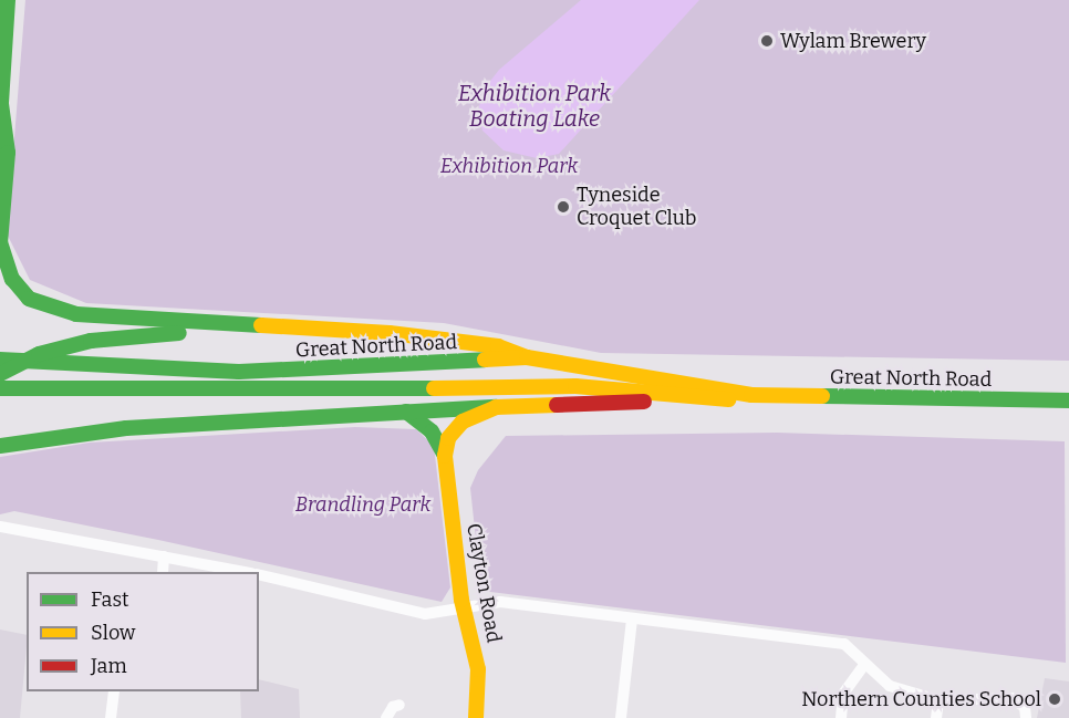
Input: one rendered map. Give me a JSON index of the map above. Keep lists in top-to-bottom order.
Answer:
{
  "streets": {
    "main road": ["Great North Road", "Clayton Road"]
  },
  "water": ["Exhibition Park Boating Lake"],
  "parks": ["Exhibition Park", "Brandling Park"],
  "places": ["Wylam Brewery", "Tyneside Croquet Club", "Northern Counties School"],
  "legend": ["Fast", "Slow", "Jam"]
}
